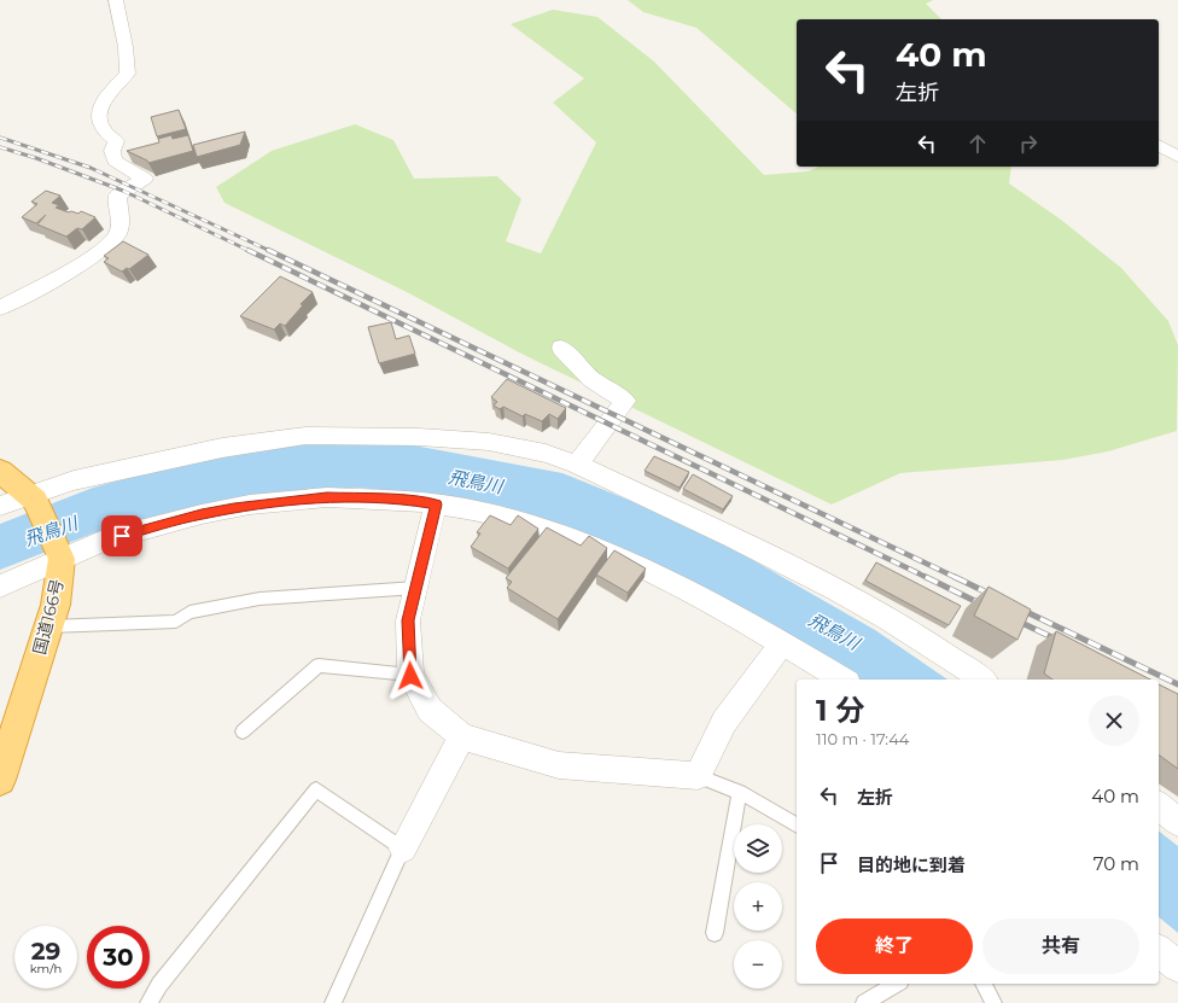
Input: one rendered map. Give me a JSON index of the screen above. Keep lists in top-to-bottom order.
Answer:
{
  "streets": {
    "highway": ["国道166号"]
  },
  "water": ["飛鳥川"],
  "page": {
    "turn": ["40 m", "左折"],
    "heading": ["1 分", "110 m · 17:44"],
    "list": [
      {
        "name": "左折",
        "value": "40 m"
      },
      {
        "name": "目的地に到着",
        "value": "70 m"
      }
    ],
    "map_buttons": ["+", "−"],
    "buttons": ["終了", "共有"],
    "speed": "29 km/h",
    "limit": "30"
  }
}
